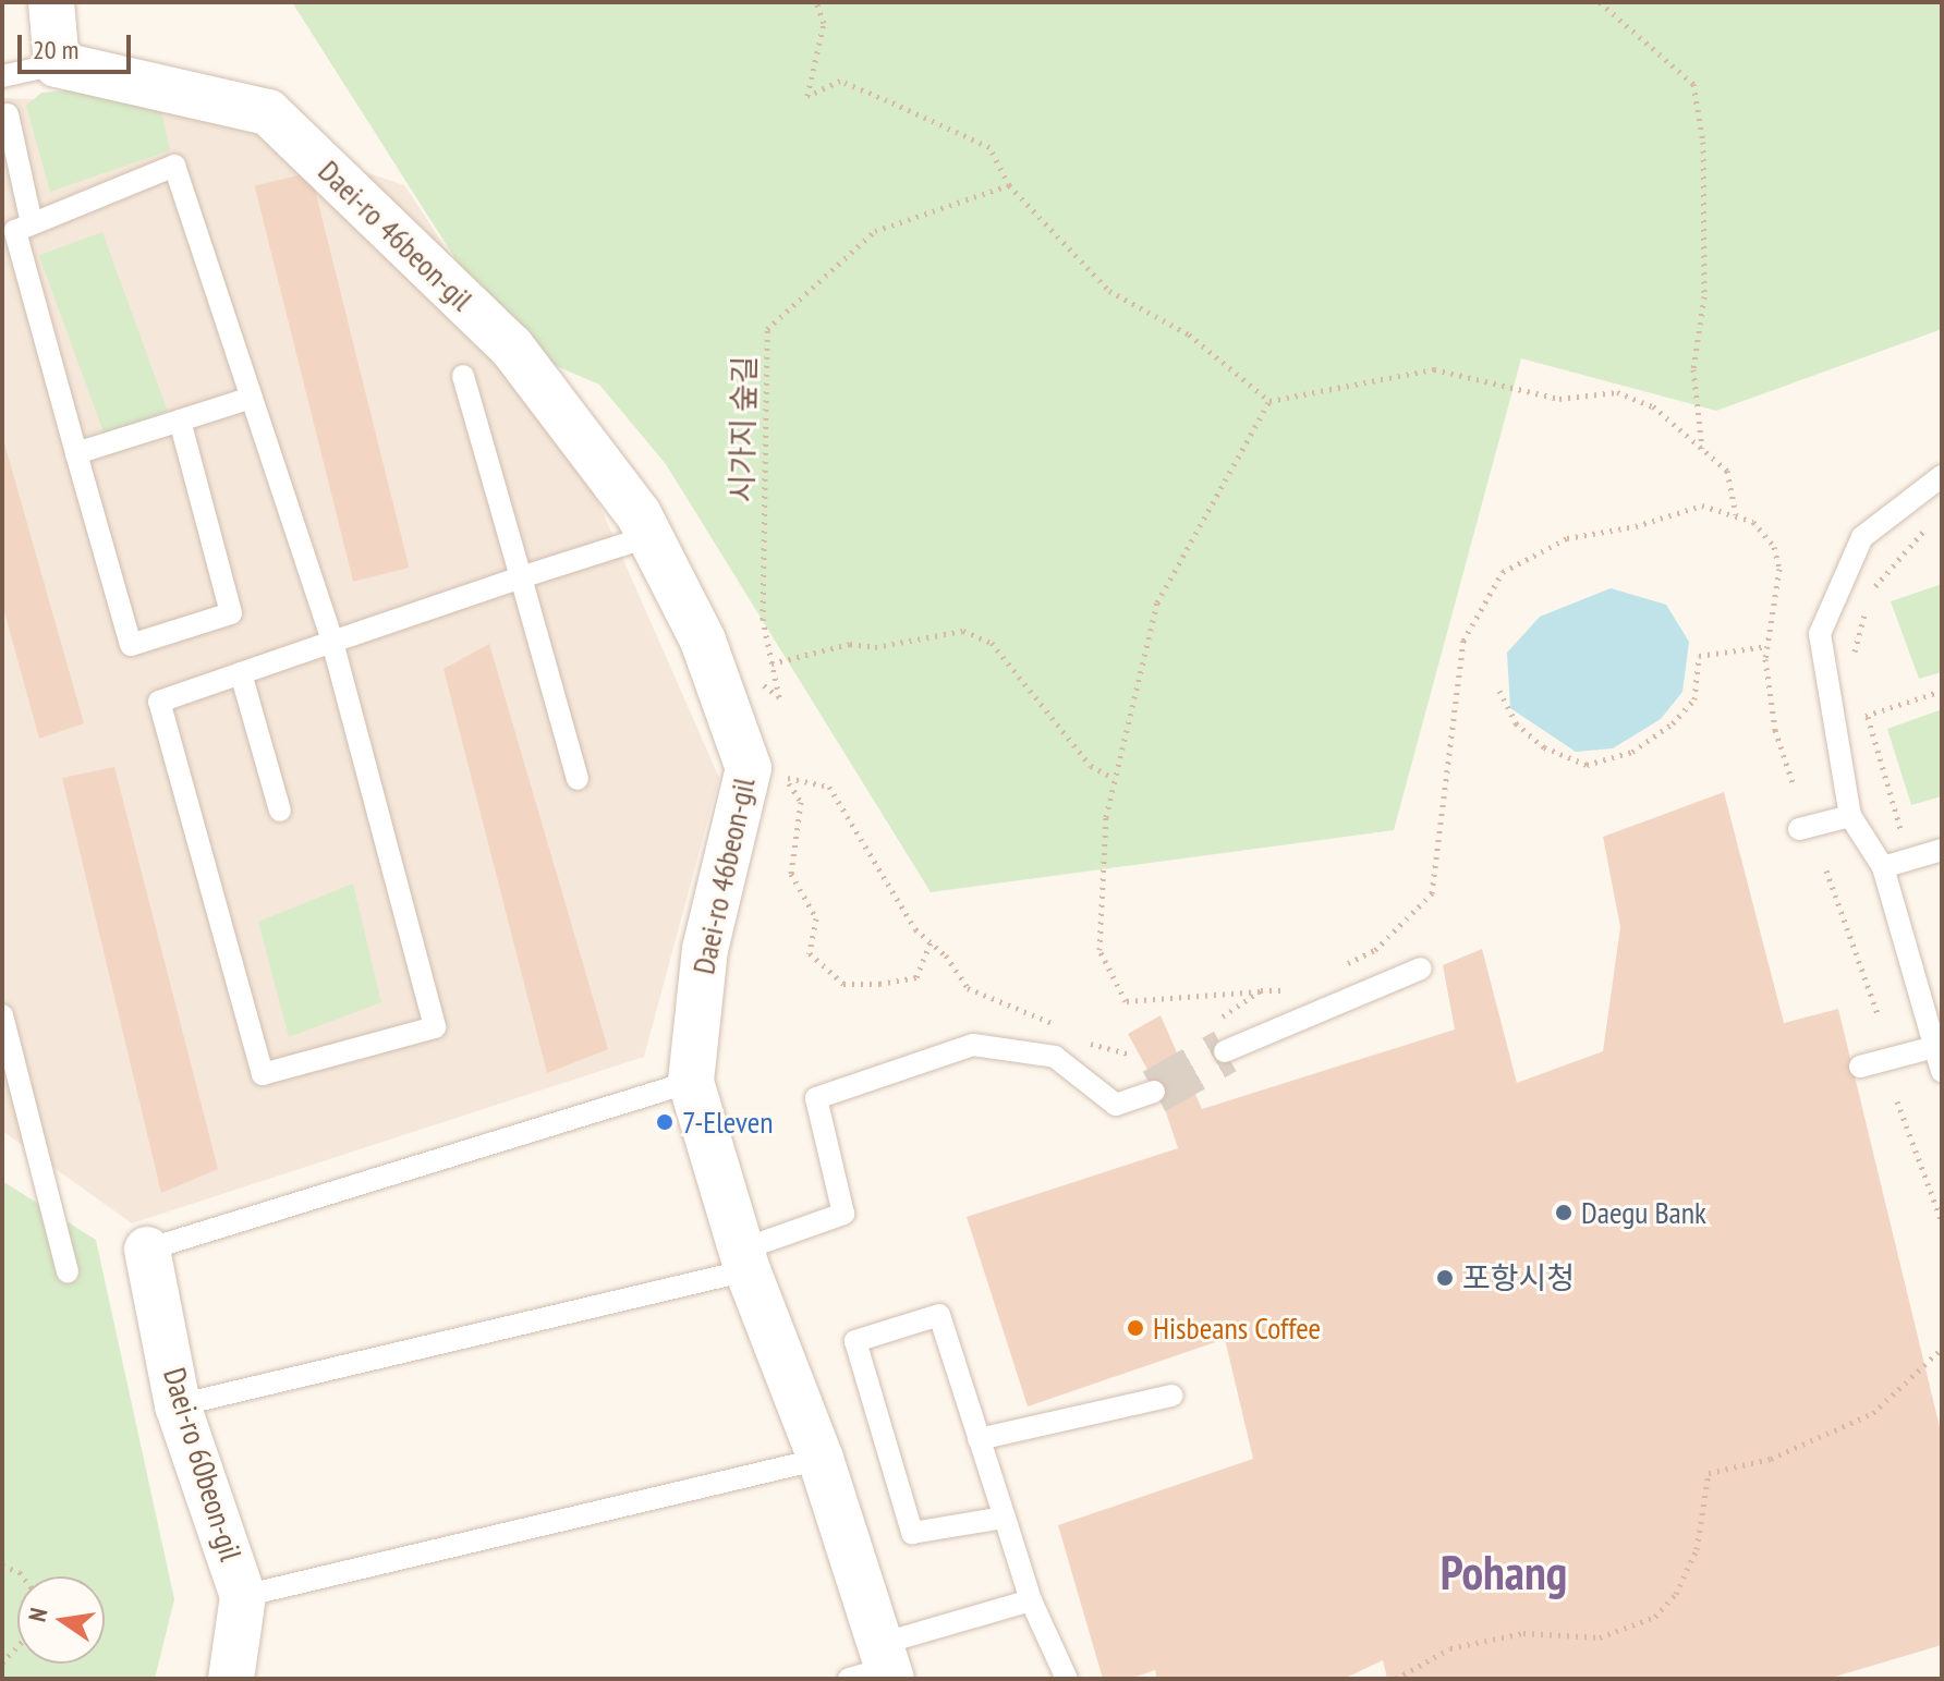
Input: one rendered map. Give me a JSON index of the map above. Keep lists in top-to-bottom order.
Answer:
{
  "streets": {
    "street": ["Daei-ro 46beon-gil", "Daei-ro 60beon-gil"],
    "path": ["시가지 숲길"]
  },
  "districts": ["Pohang"],
  "places": [
    "7-Eleven",
    "Daegu Bank",
    "포항시청",
    "Hisbeans Coffee"
  ],
  "scale_bar": "20 m",
  "north": "left"
}
